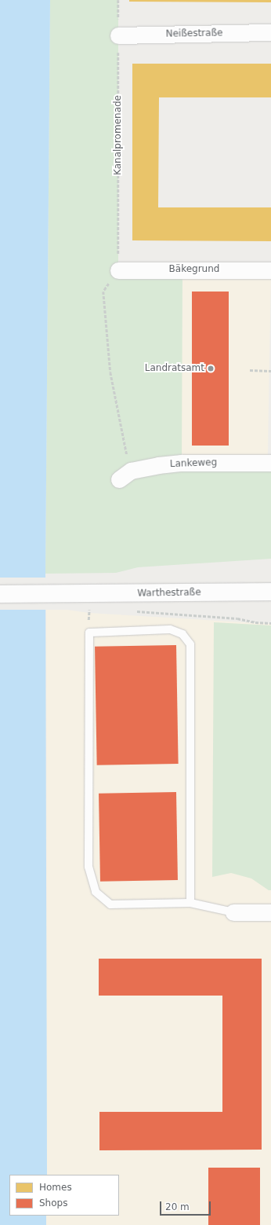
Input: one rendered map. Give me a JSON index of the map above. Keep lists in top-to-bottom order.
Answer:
{
  "streets": {
    "street": [
      "Neißestraße",
      "Bäkegrund",
      "Lankeweg",
      "Warthestraße"
    ],
    "path": ["Kanalpromenade"]
  },
  "crossings": [
    ["Neißestraße", "Kanalpromenade"],
    ["Kanalpromenade", "Bäkegrund"]
  ],
  "places": ["Landratsamt"],
  "legend": ["Homes", "Shops"],
  "scale_bar": "20 m"
}
